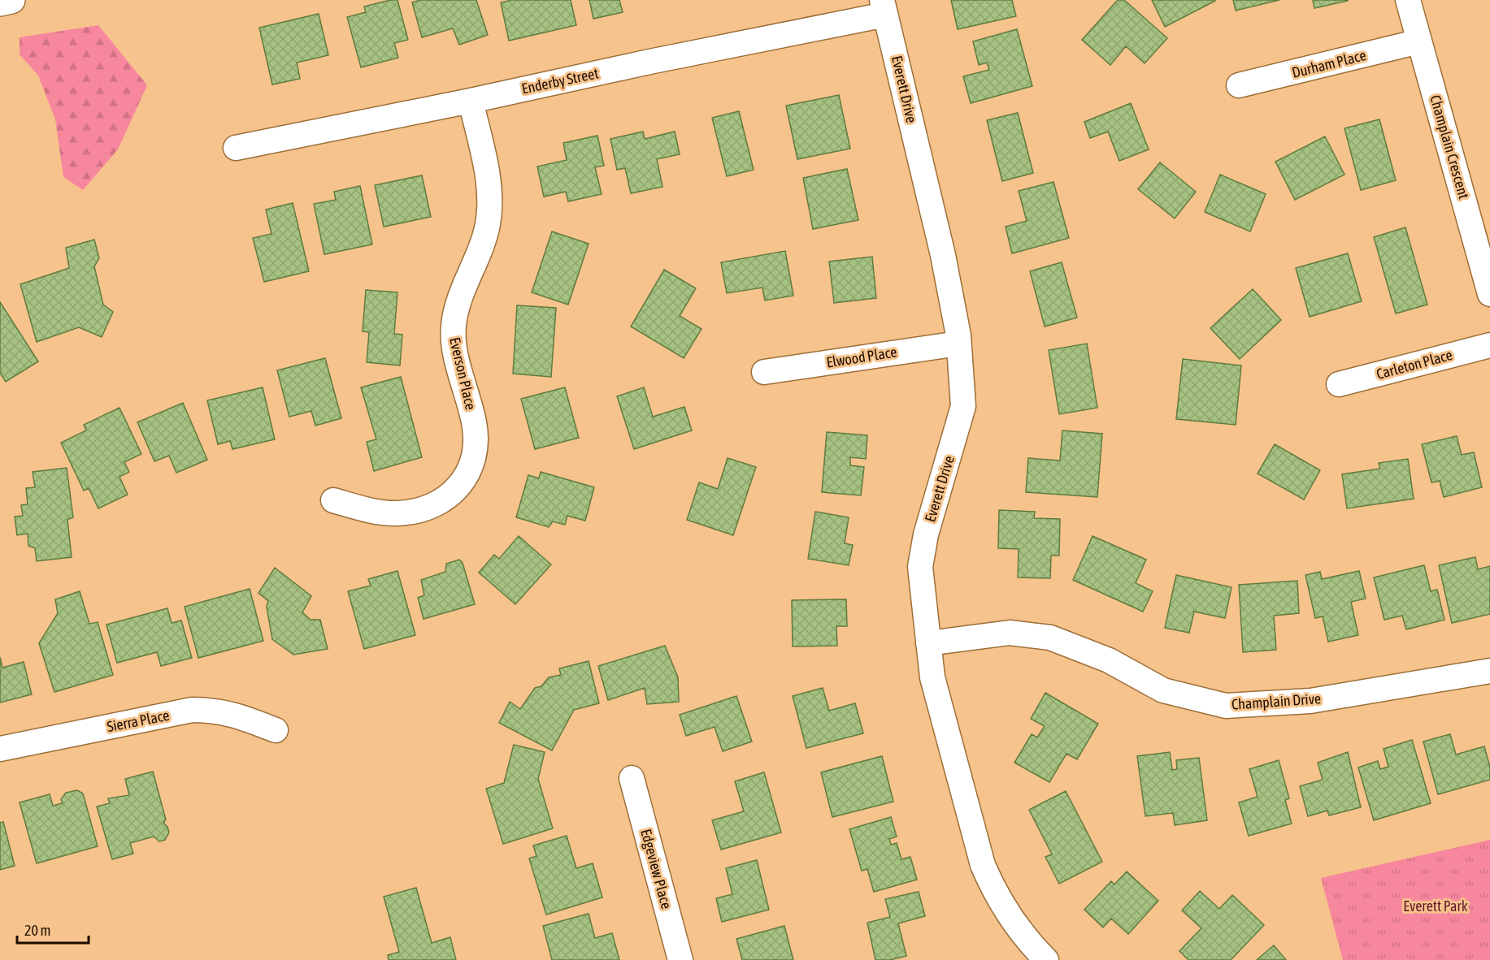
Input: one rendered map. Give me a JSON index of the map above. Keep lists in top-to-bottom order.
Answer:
{
  "streets": {
    "street": [
      "Durham Place",
      "Enderby Street",
      "Everett Drive",
      "Champlain Crescent",
      "Elwood Place",
      "Carleton Place",
      "Everson Place",
      "Champlain Drive",
      "Sierra Place",
      "Edgeview Place"
    ]
  },
  "crossings": [
    ["Durham Place", "Champlain Crescent"],
    ["Enderby Street", "Everett Drive"],
    ["Enderby Street", "Everson Place"],
    ["Everett Drive", "Elwood Place"],
    ["Everett Drive", "Champlain Drive"]
  ],
  "parks": ["Everett Park"],
  "scale_bar": "20 m"
}
